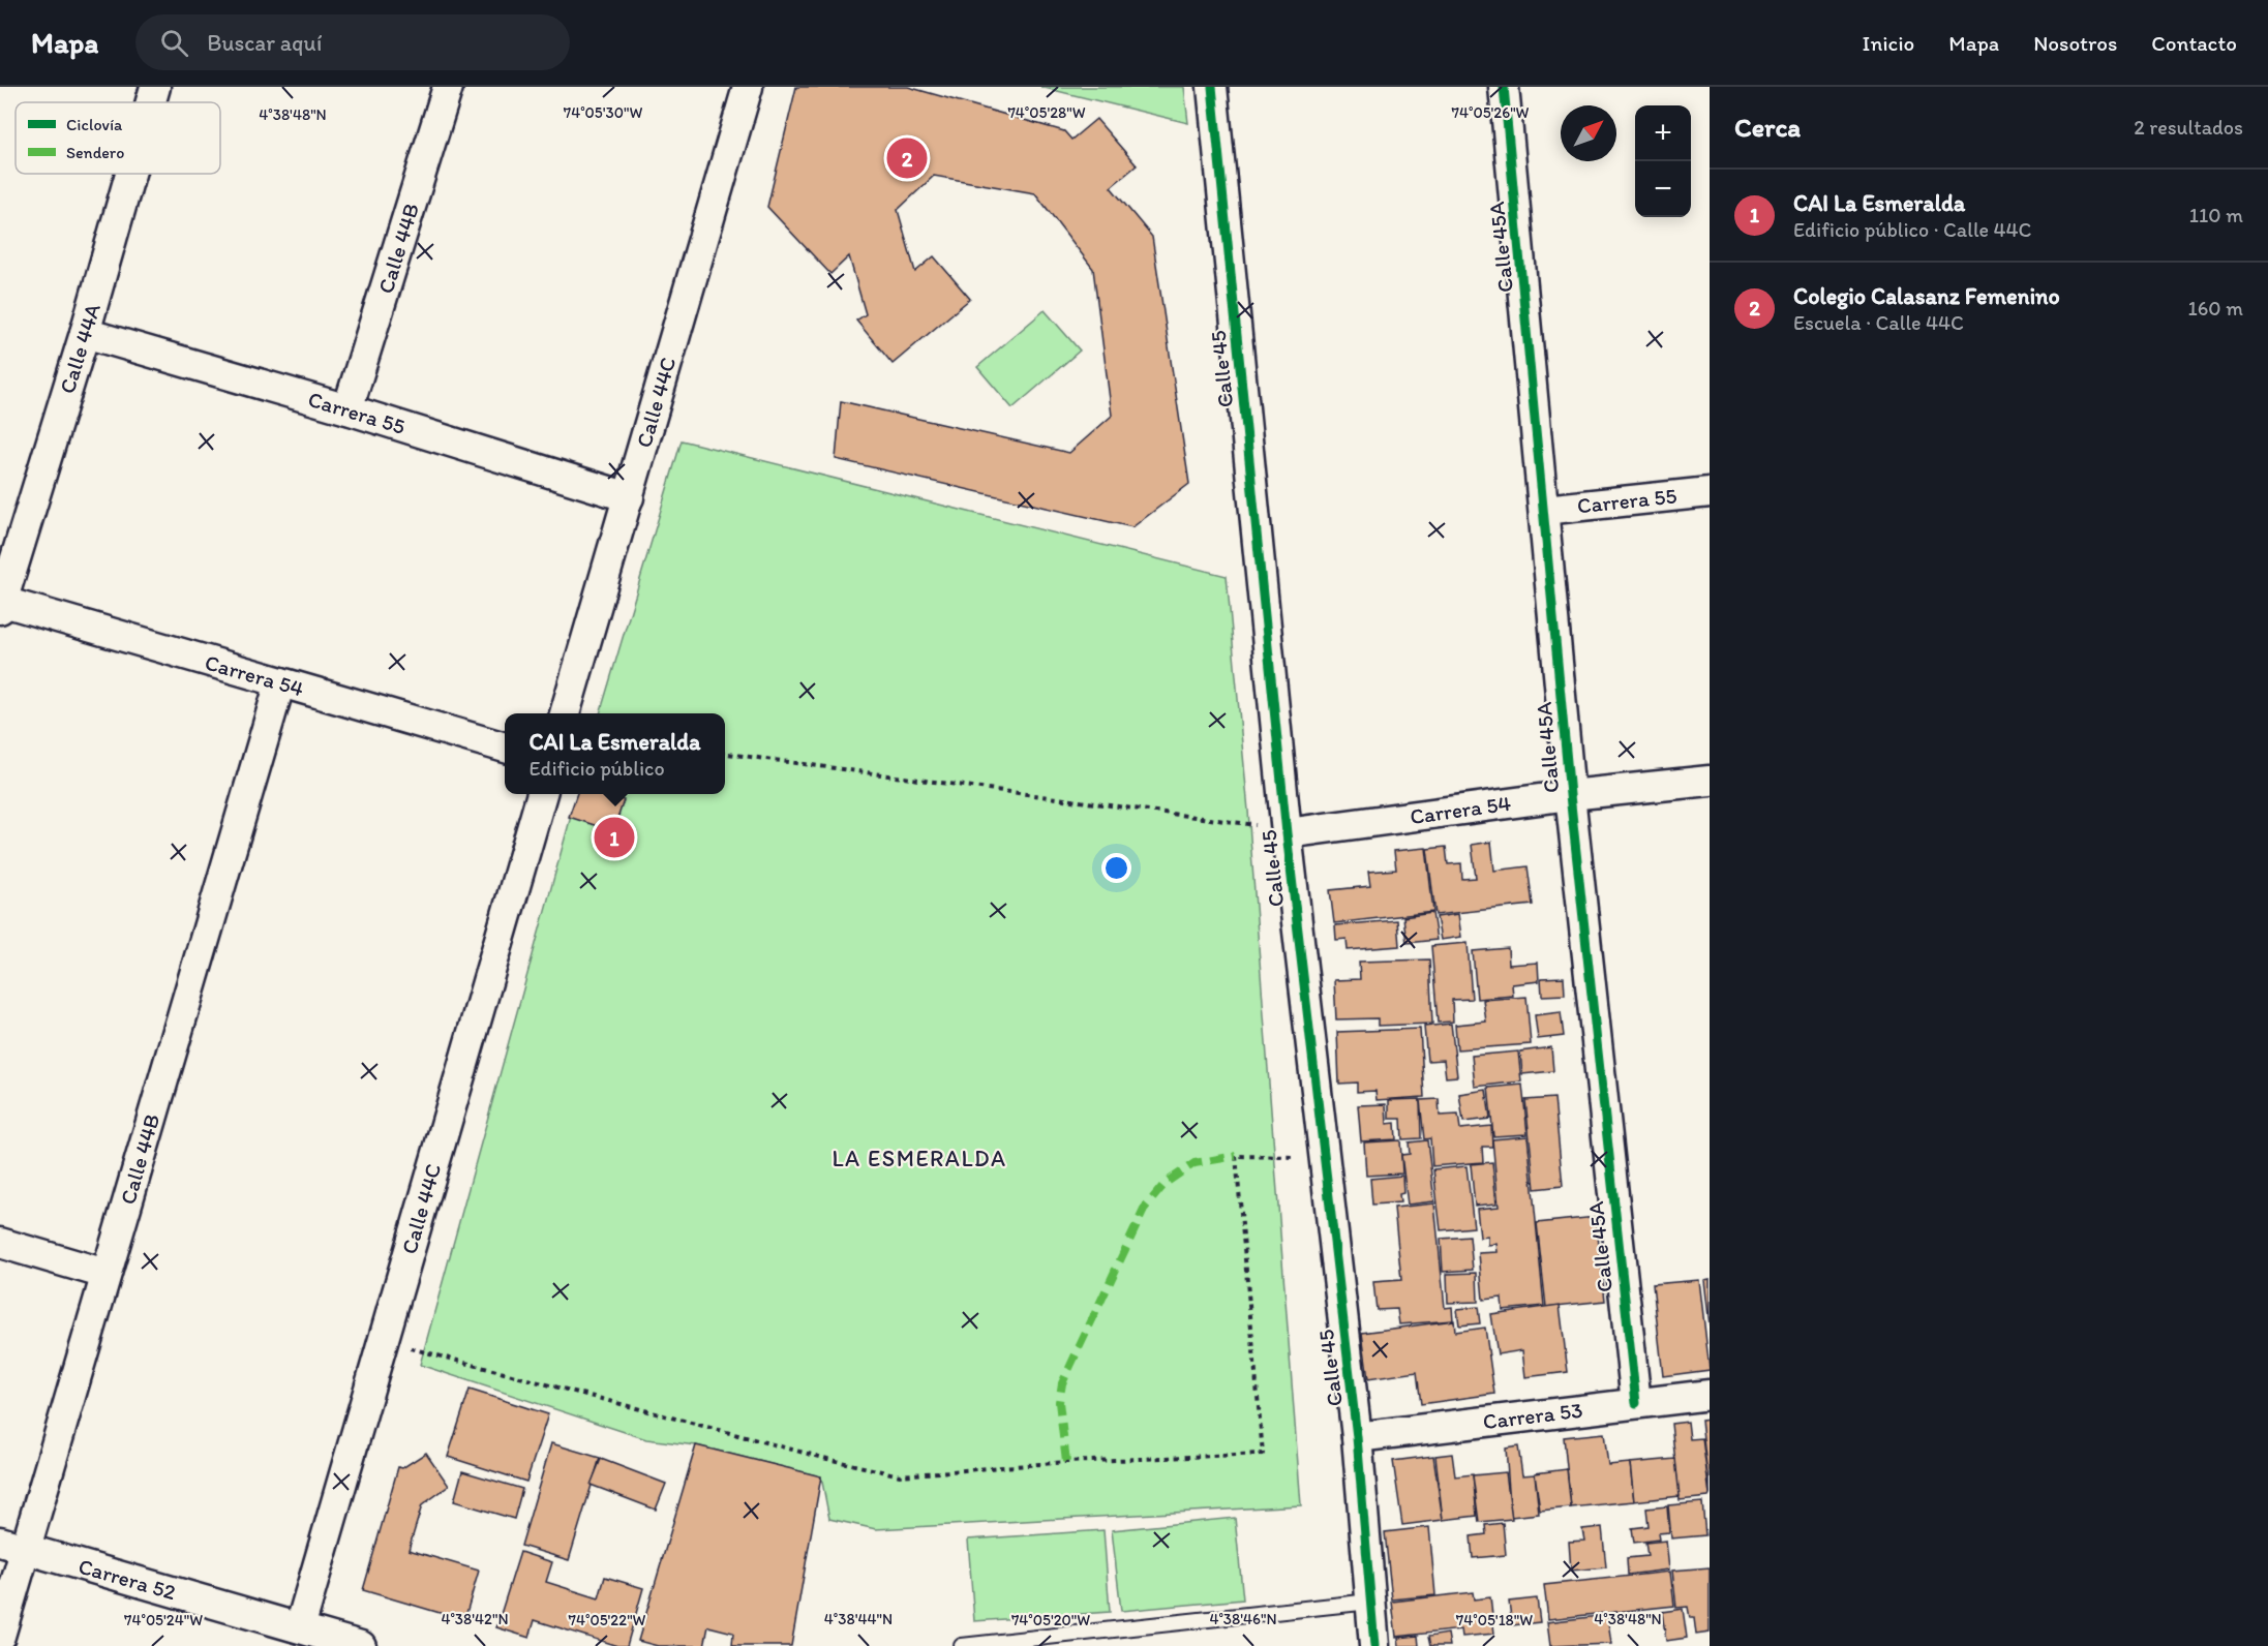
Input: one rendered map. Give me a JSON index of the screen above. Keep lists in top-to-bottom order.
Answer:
{
  "streets": {
    "street": [
      "Calle 45A",
      "Calle 44B",
      "Calle 44A",
      "Calle 45",
      "Calle 44C",
      "Carrera 55",
      "Carrera 54",
      "Carrera 53",
      "Carrera 52"
    ]
  },
  "crossings": [
    ["Calle 45A", "Carrera 55"],
    ["Calle 45A", "Carrera 54"],
    ["Calle 45A", "Carrera 53"],
    ["Calle 44B", "Carrera 55"],
    ["Calle 44B", "Carrera 54"],
    ["Calle 44B", "Carrera 52"],
    ["Calle 44A", "Carrera 55"],
    ["Calle 44A", "Carrera 54"],
    ["Calle 45", "Carrera 54"],
    ["Calle 45", "Carrera 53"],
    ["Calle 44C", "Carrera 55"],
    ["Calle 44C", "Carrera 52"]
  ],
  "districts": ["LA ESMERALDA"],
  "legend": ["Ciclovía", "Sendero"],
  "north": "top right",
  "page": {
    "header": "Mapa",
    "search": "Buscar aquí",
    "nav": [
      "Inicio",
      "Mapa",
      "Nosotros",
      "Contacto"
    ],
    "heading": ["Cerca", "2 resultados"],
    "map_buttons": ["+", "−"],
    "pins": ["2", "1"],
    "list": [
      {
        "mark": "1",
        "name": "CAI La Esmeralda",
        "note": "Edificio público · Calle 44C",
        "value": "110 m"
      },
      {
        "mark": "2",
        "name": "Colegio Calasanz Femenino",
        "note": "Escuela · Calle 44C",
        "value": "160 m"
      }
    ],
    "popup": ["CAI La Esmeralda", "Edificio público"]
  },
  "coordinates": [
    "74°05'30\"W",
    "74°05'28\"W",
    "74°05'26\"W",
    "4°38'48\"N",
    "4°38'42\"N",
    "4°38'44\"N",
    "4°38'46\"N",
    "74°05'24\"W",
    "74°05'22\"W",
    "74°05'20\"W",
    "74°05'18\"W"
  ]
}
